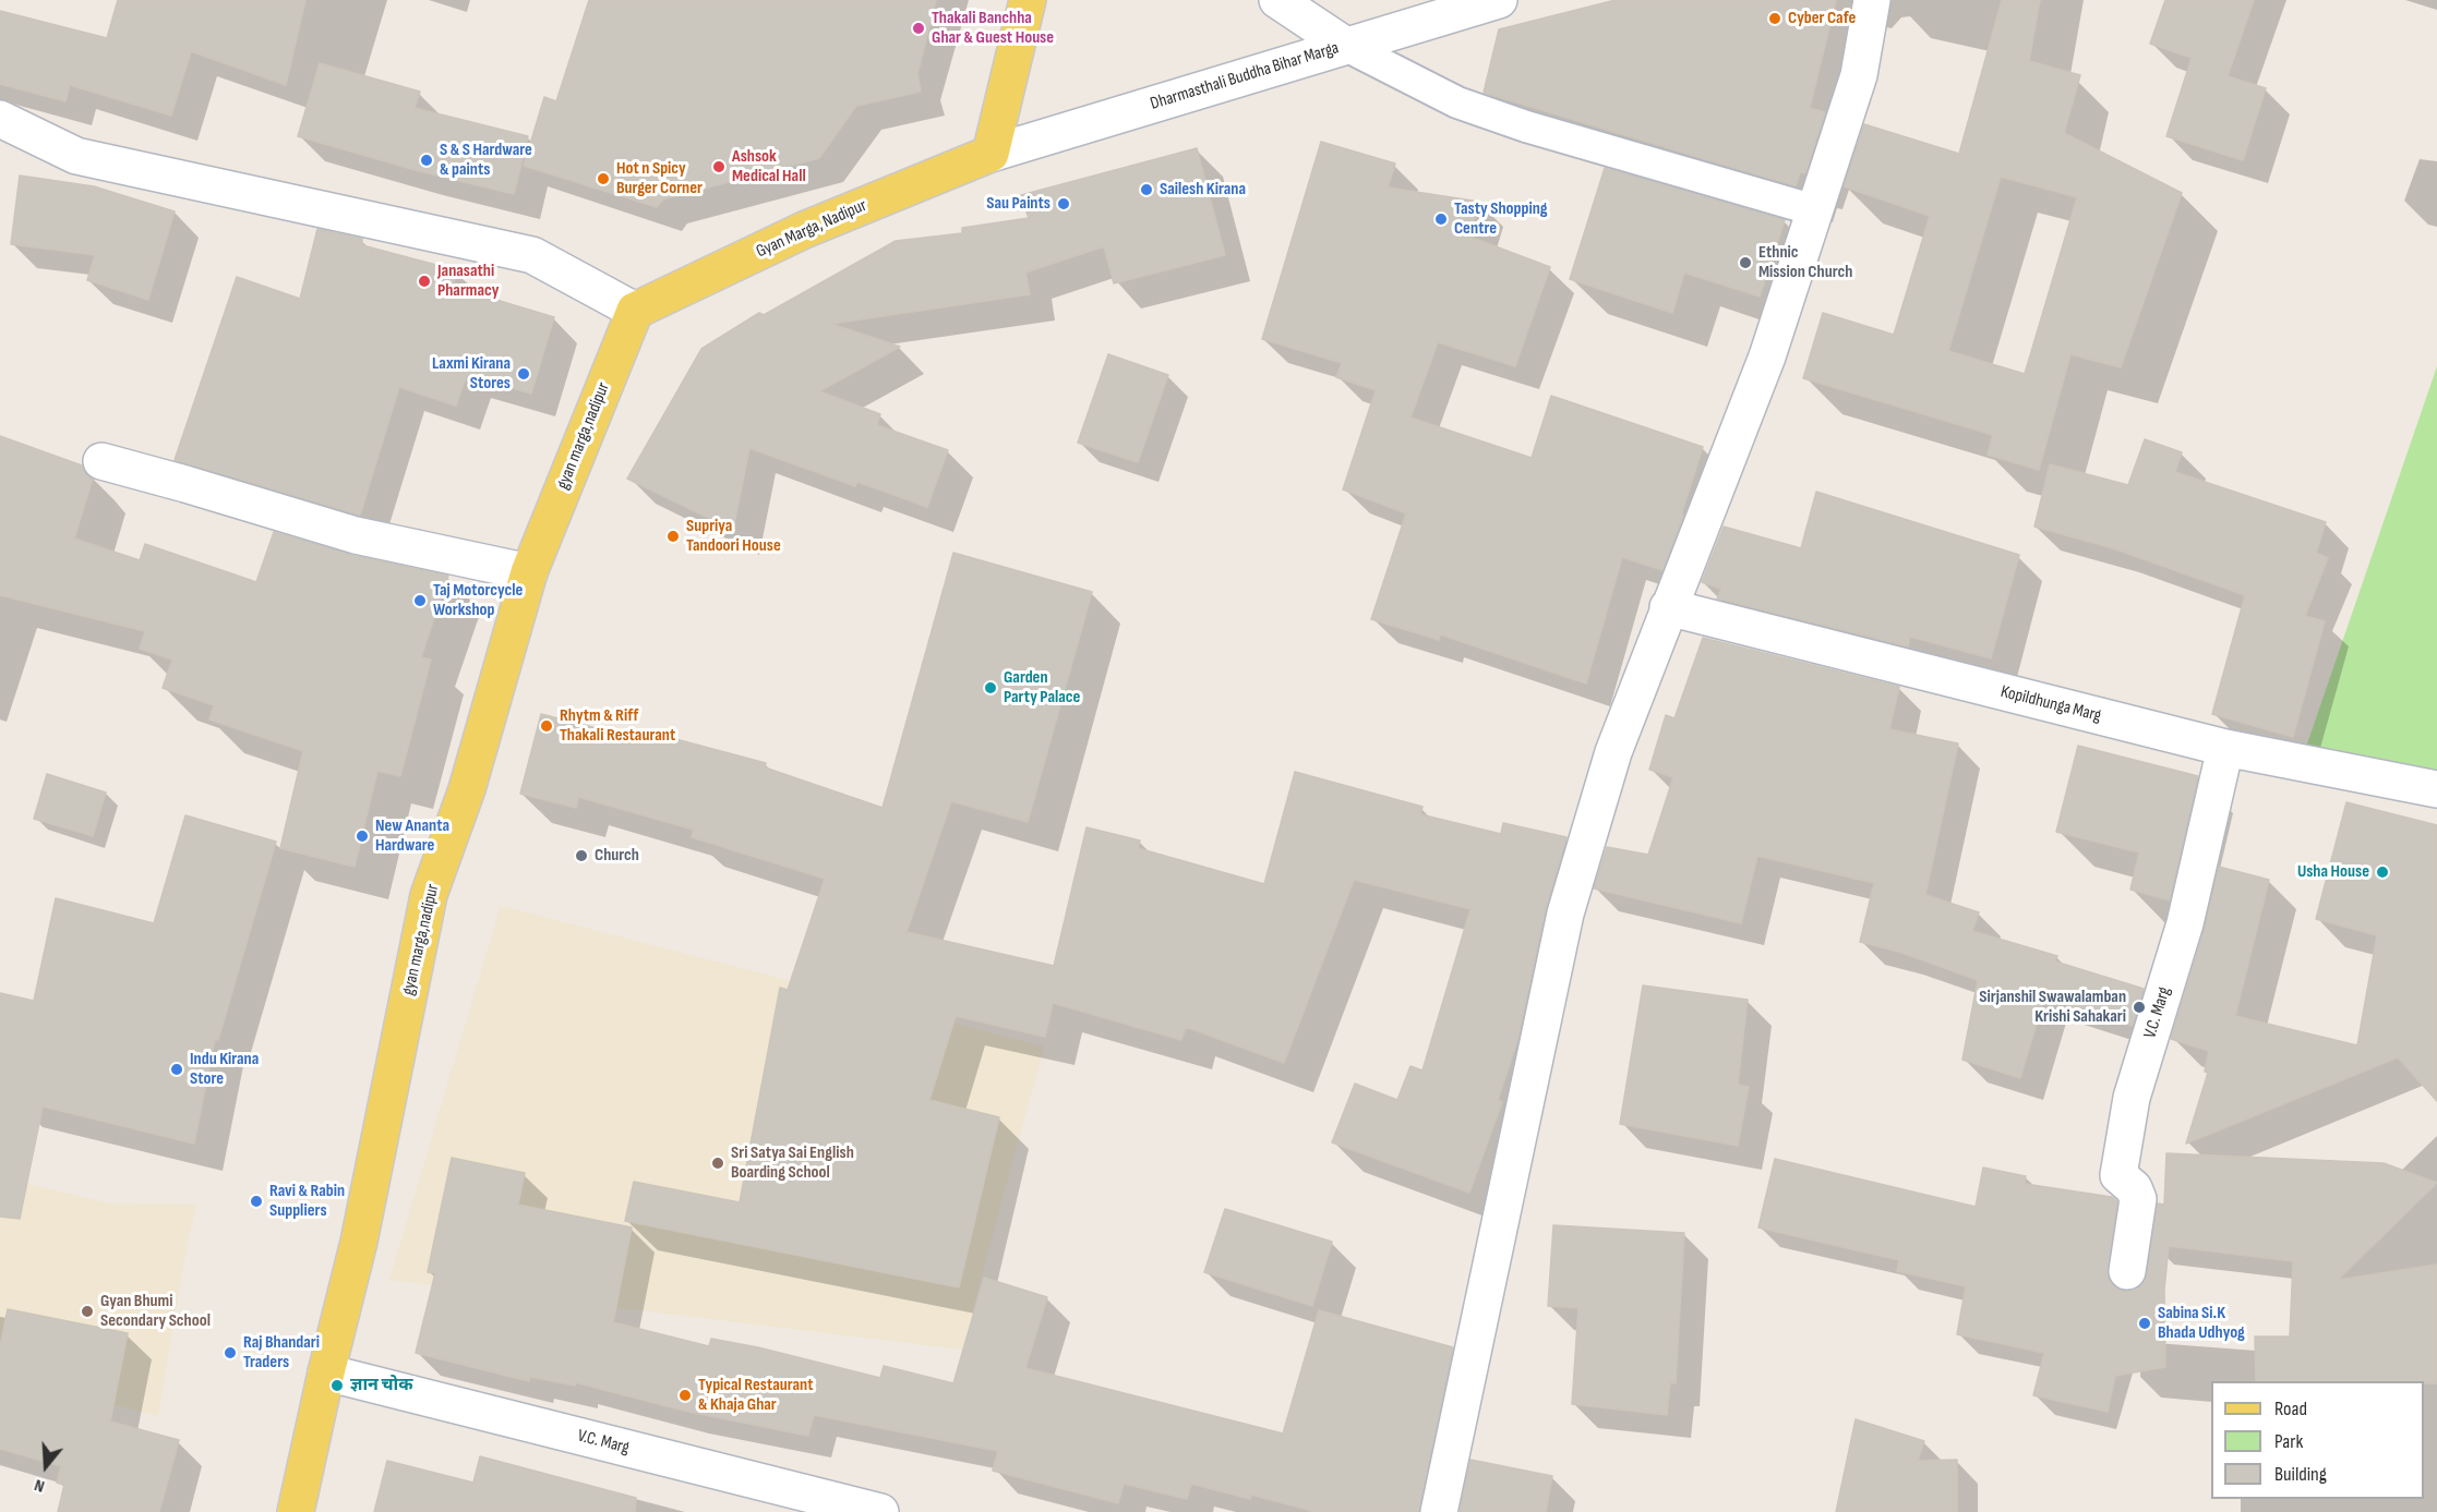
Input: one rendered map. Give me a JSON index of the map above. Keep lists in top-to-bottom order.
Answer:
{
  "streets": {
    "main road": ["Gyan Marga, Nadipur", "gyan marga,nadipur"],
    "street": ["Dharmasthali Buddha Bihar Marga", "Kopildhunga Marg", "V.C. Marg"]
  },
  "crossings": [
    ["Dharmasthali Buddha Bihar Marga", "Gyan Marga, Nadipur"],
    ["Gyan Marga, Nadipur", "gyan marga,nadipur"],
    ["gyan marga,nadipur", "V.C. Marg"],
    ["Kopildhunga Marg", "V.C. Marg"]
  ],
  "places": [
    "Cyber Cafe",
    "Thakali Banchha Ghar & Guest House",
    "S & S Hardware & paints",
    "Ashsok Medical Hall",
    "Hot n Spicy Burger Corner",
    "Sailesh Kirana",
    "Sau Paints",
    "Tasty Shopping Centre",
    "Ethnic Mission Church",
    "Janasathi Pharmacy",
    "Laxmi Kirana Stores",
    "Supriya Tandoori House",
    "Taj Motorcycle Workshop",
    "Garden Party Palace",
    "Rhytm & Riff Thakali Restaurant",
    "New Ananta Hardware",
    "Church",
    "Usha House",
    "Sirjanshil Swawalamban Krishi Sahakari",
    "Indu Kirana Store",
    "Sri Satya Sai English Boarding School",
    "Ravi & Rabin Suppliers",
    "Gyan Bhumi Secondary School",
    "Sabina Si.K Bhada Udhyog",
    "Raj Bhandari Traders",
    "ज्ञान चोक",
    "Typical Restaurant & Khaja Ghar"
  ],
  "legend": ["Road", "Park", "Building"],
  "north": "bottom"
}
